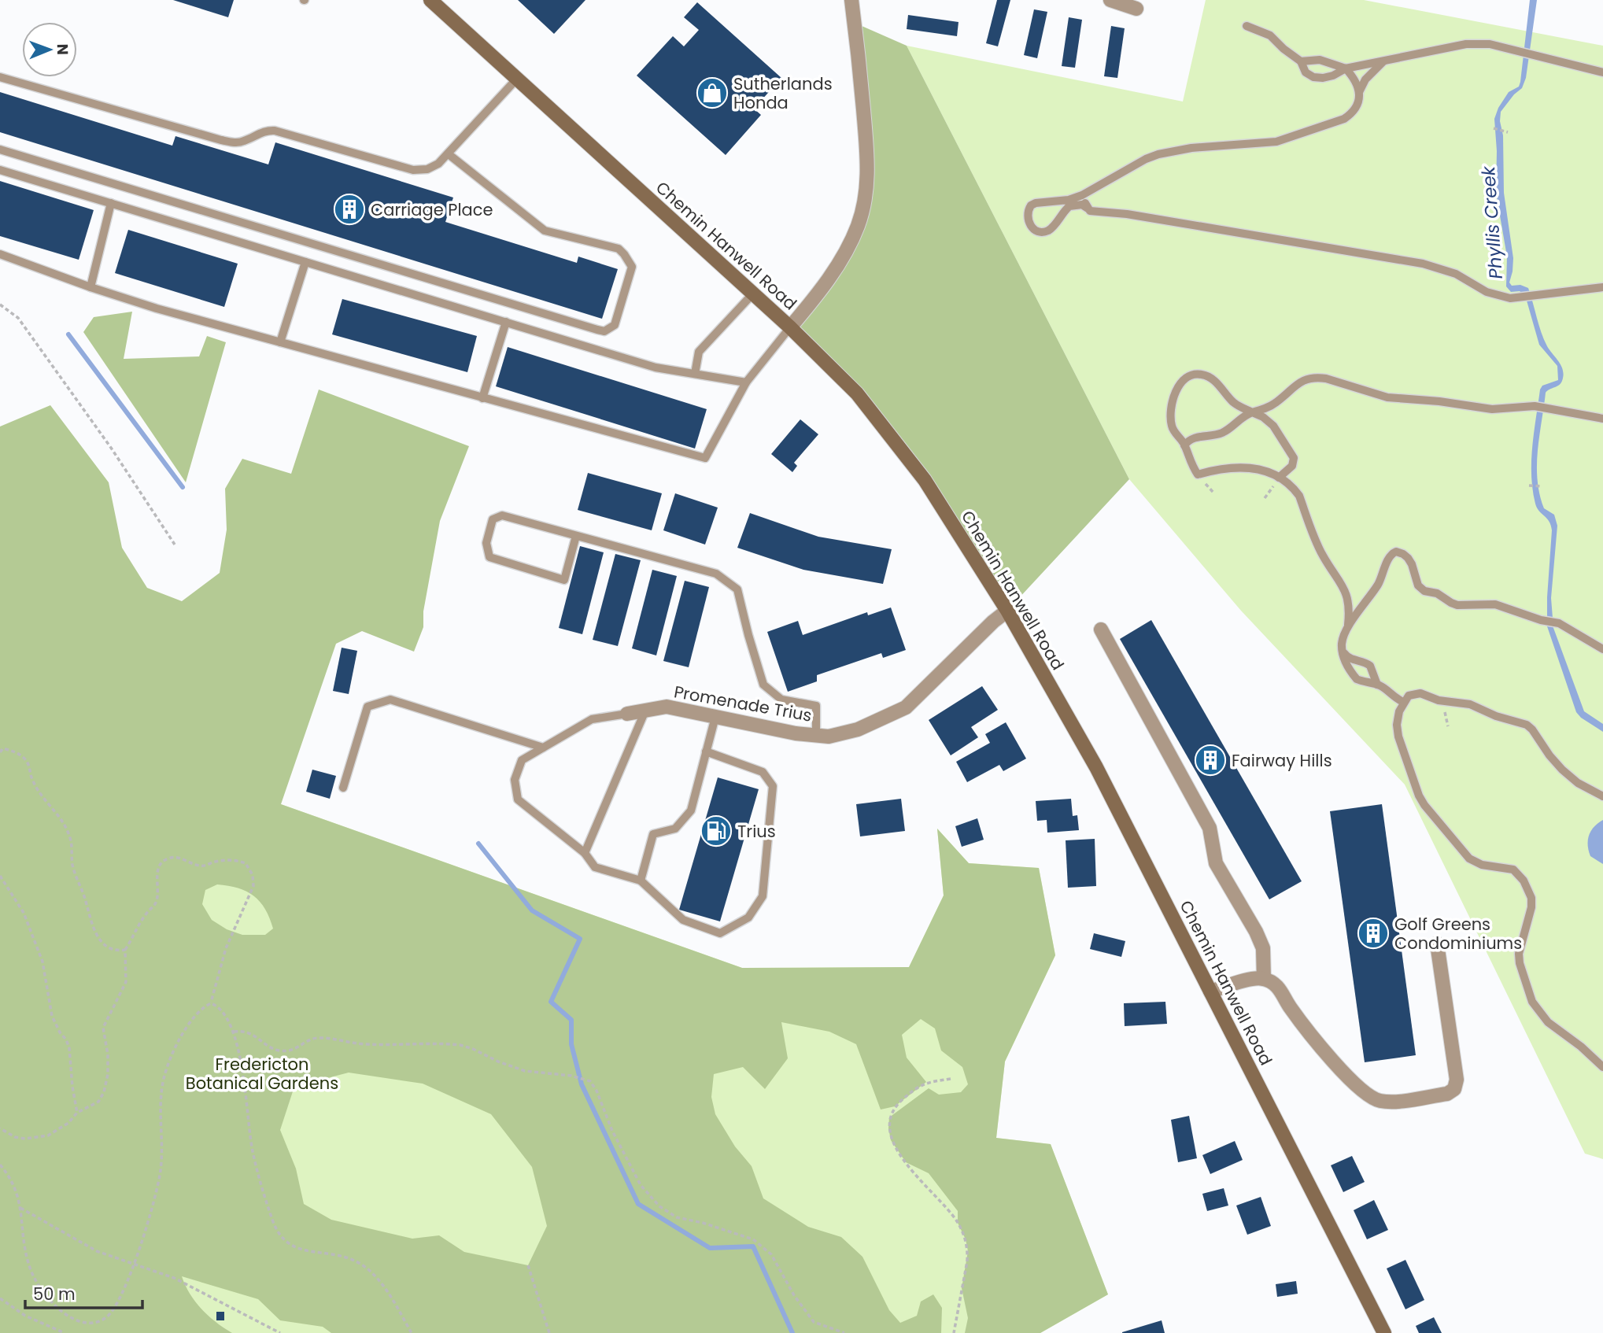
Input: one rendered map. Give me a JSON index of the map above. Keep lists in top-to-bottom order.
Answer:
{
  "streets": {
    "main road": ["Chemin Hanwell Road"],
    "street": ["Promenade Trius"]
  },
  "crossings": [
    ["Chemin Hanwell Road", "Promenade Trius"]
  ],
  "water": ["Phyllis Creek"],
  "parks": ["Fredericton Botanical Gardens"],
  "places": {
    "shop": ["Sutherlands Honda"],
    "building": ["Carriage Place", "Fairway Hills", "Golf Greens Condominiums"],
    "fuel station": ["Trius"]
  },
  "scale_bar": "50 m",
  "north": "right"
}
